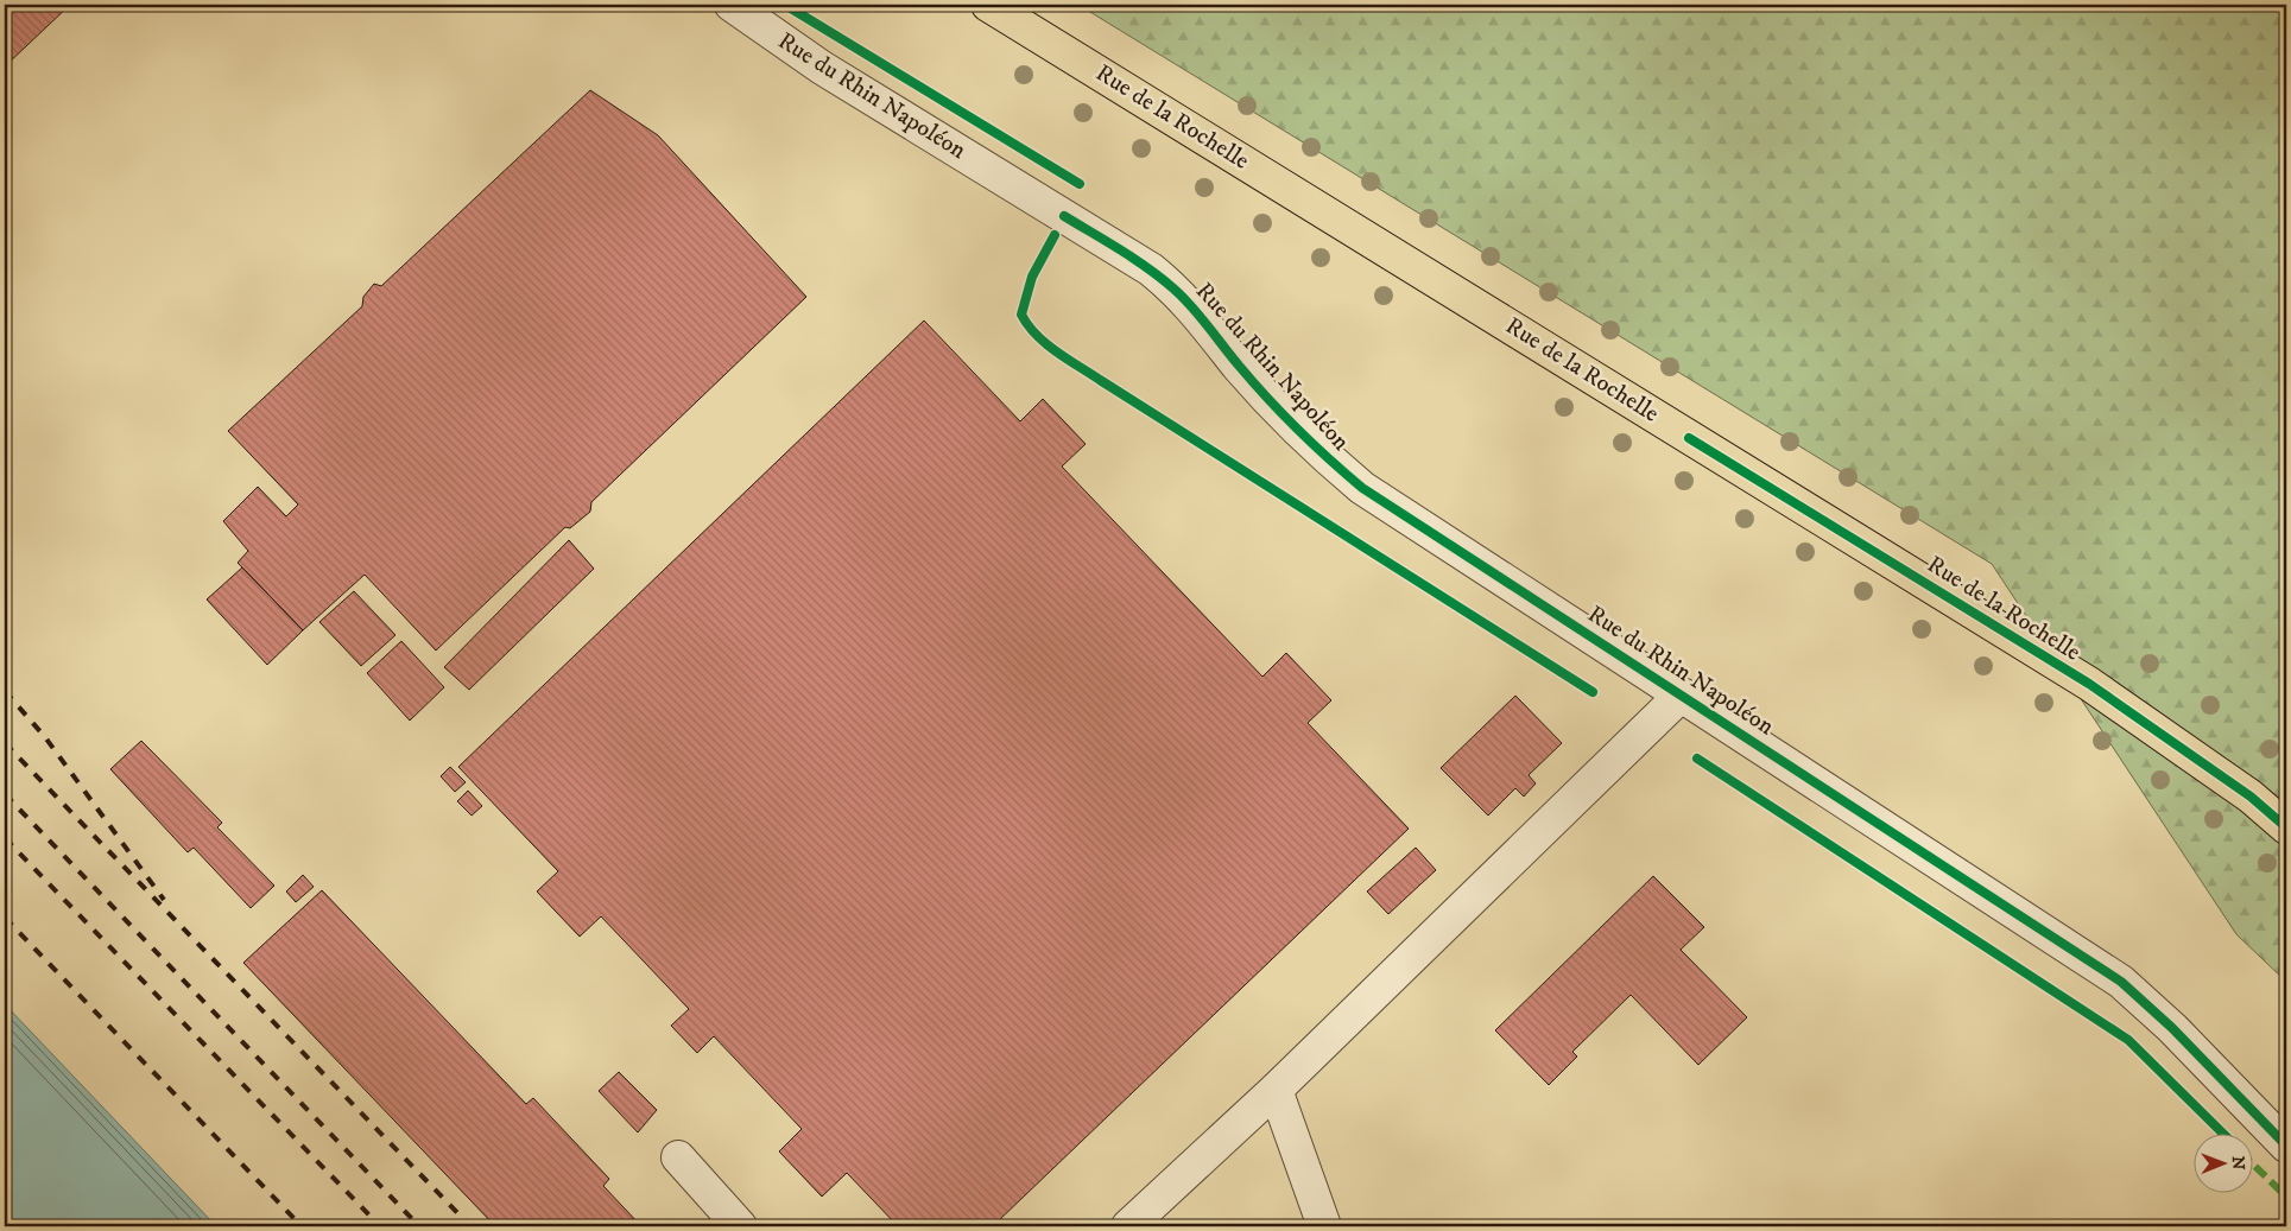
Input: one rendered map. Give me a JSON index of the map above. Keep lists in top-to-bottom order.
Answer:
{
  "streets": {
    "main road": ["Rue de la Rochelle"],
    "street": ["Rue du Rhin Napoléon"]
  },
  "north": "right"
}
